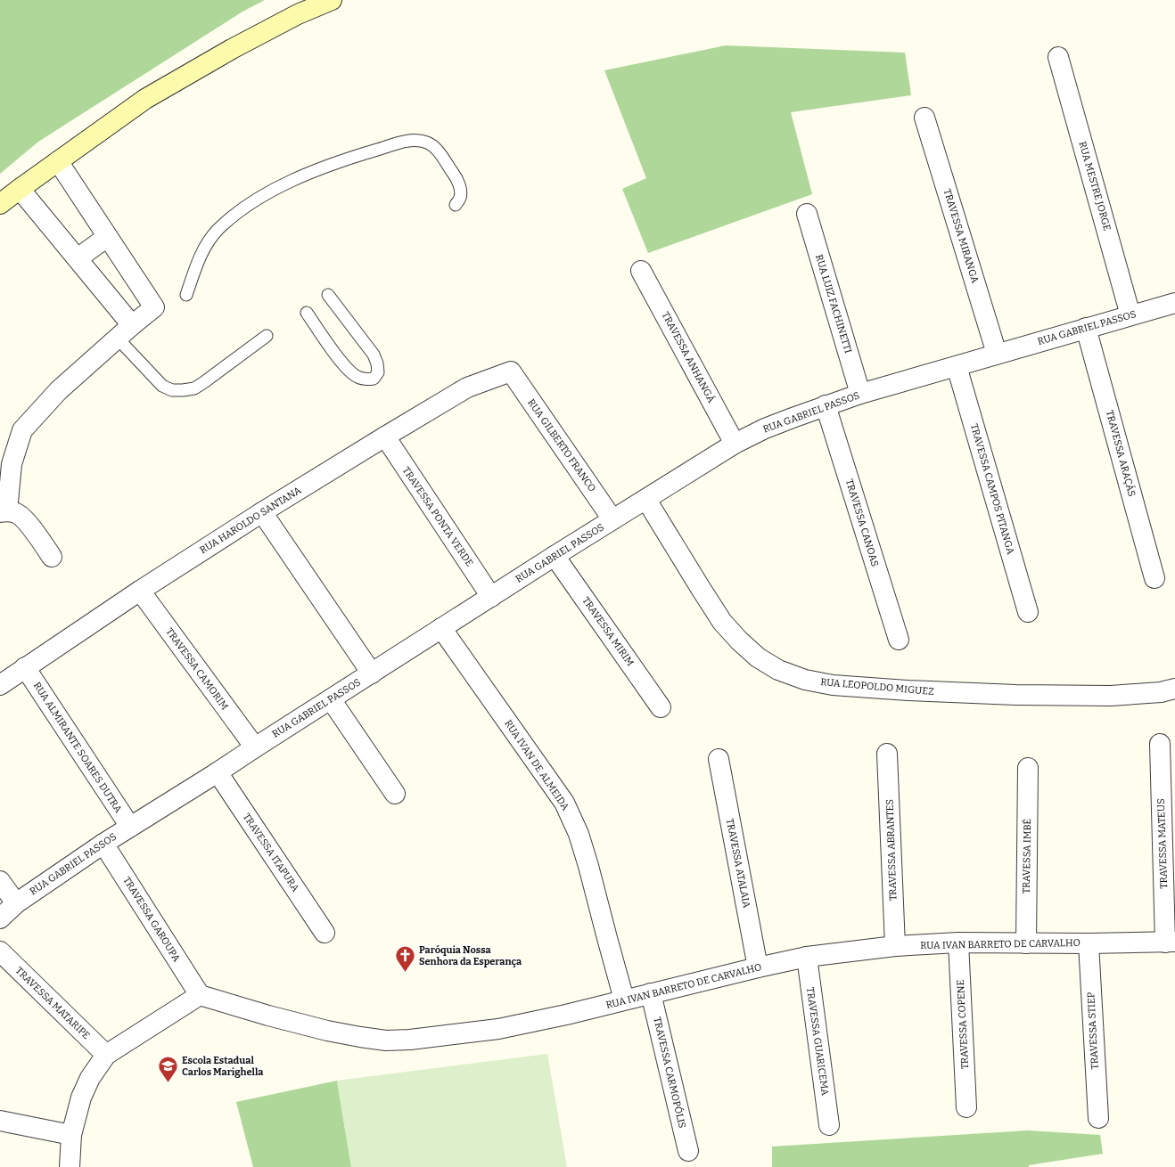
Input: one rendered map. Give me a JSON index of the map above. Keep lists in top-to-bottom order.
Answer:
{
  "streets": {
    "street": [
      "RUA MESTRE JORGE",
      "TRAVESSA MIRANGA",
      "RUA LUIZ FACHINETTI",
      "RUA GABRIEL PASSOS",
      "TRAVESSA ANHANGÁ",
      "RUA GILBERTO FRANCO",
      "TRAVESSA ARAÇÁS",
      "TRAVESSA CAMPOS PITANGA",
      "TRAVESSA PONTA VERDE",
      "RUA HAROLDO SANTANA",
      "TRAVESSA CANOAS",
      "TRAVESSA MIRIM",
      "TRAVESSA CAMORIM",
      "RUA LEOPOLDO MIGUEZ",
      "RUA ALMIRANTE SOARES DUTRA",
      "RUA IVAN DE ALMEIDA",
      "TRAVESSA MATEUS",
      "TRAVESSA ABRANTES",
      "TRAVESSA ITAPURA",
      "TRAVESSA IMBÉ",
      "TRAVESSA ATALAIA",
      "TRAVESSA GAROUPA",
      "RUA IVAN BARRETO DE CARVALHO",
      "TRAVESSA MATARIPE",
      "TRAVESSA COPENE",
      "TRAVESSA STIEP",
      "TRAVESSA GUARICEMA",
      "TRAVESSA CARMOPÓLIS"
    ]
  },
  "crossings": [
    ["RUA MESTRE JORGE", "RUA GABRIEL PASSOS"],
    ["TRAVESSA MIRANGA", "RUA GABRIEL PASSOS"],
    ["RUA LUIZ FACHINETTI", "RUA GABRIEL PASSOS"],
    ["RUA GABRIEL PASSOS", "TRAVESSA ANHANGÁ"],
    ["RUA GABRIEL PASSOS", "RUA GILBERTO FRANCO"],
    ["RUA GABRIEL PASSOS", "TRAVESSA ARAÇÁS"],
    ["RUA GABRIEL PASSOS", "TRAVESSA CAMPOS PITANGA"],
    ["RUA GABRIEL PASSOS", "TRAVESSA PONTA VERDE"],
    ["RUA GABRIEL PASSOS", "TRAVESSA CANOAS"],
    ["RUA GABRIEL PASSOS", "TRAVESSA MIRIM"],
    ["RUA GABRIEL PASSOS", "TRAVESSA CAMORIM"],
    ["RUA GABRIEL PASSOS", "RUA LEOPOLDO MIGUEZ"],
    ["RUA GABRIEL PASSOS", "RUA ALMIRANTE SOARES DUTRA"],
    ["RUA GABRIEL PASSOS", "RUA IVAN DE ALMEIDA"],
    ["RUA GABRIEL PASSOS", "TRAVESSA ITAPURA"],
    ["RUA GABRIEL PASSOS", "TRAVESSA GAROUPA"],
    ["RUA GILBERTO FRANCO", "RUA HAROLDO SANTANA"],
    ["TRAVESSA PONTA VERDE", "RUA HAROLDO SANTANA"],
    ["RUA HAROLDO SANTANA", "TRAVESSA CAMORIM"],
    ["RUA HAROLDO SANTANA", "RUA ALMIRANTE SOARES DUTRA"],
    ["RUA IVAN DE ALMEIDA", "RUA IVAN BARRETO DE CARVALHO"],
    ["TRAVESSA MATEUS", "RUA IVAN BARRETO DE CARVALHO"],
    ["TRAVESSA ABRANTES", "RUA IVAN BARRETO DE CARVALHO"],
    ["TRAVESSA IMBÉ", "RUA IVAN BARRETO DE CARVALHO"],
    ["TRAVESSA ATALAIA", "RUA IVAN BARRETO DE CARVALHO"],
    ["TRAVESSA GAROUPA", "RUA IVAN BARRETO DE CARVALHO"],
    ["RUA IVAN BARRETO DE CARVALHO", "TRAVESSA COPENE"],
    ["RUA IVAN BARRETO DE CARVALHO", "TRAVESSA STIEP"],
    ["RUA IVAN BARRETO DE CARVALHO", "TRAVESSA GUARICEMA"],
    ["RUA IVAN BARRETO DE CARVALHO", "TRAVESSA CARMOPÓLIS"]
  ],
  "places": {
    "church": ["Paróquia Nossa Senhora da Esperança"],
    "school or university": ["Escola Estadual Carlos Marighella"]
  }
}
